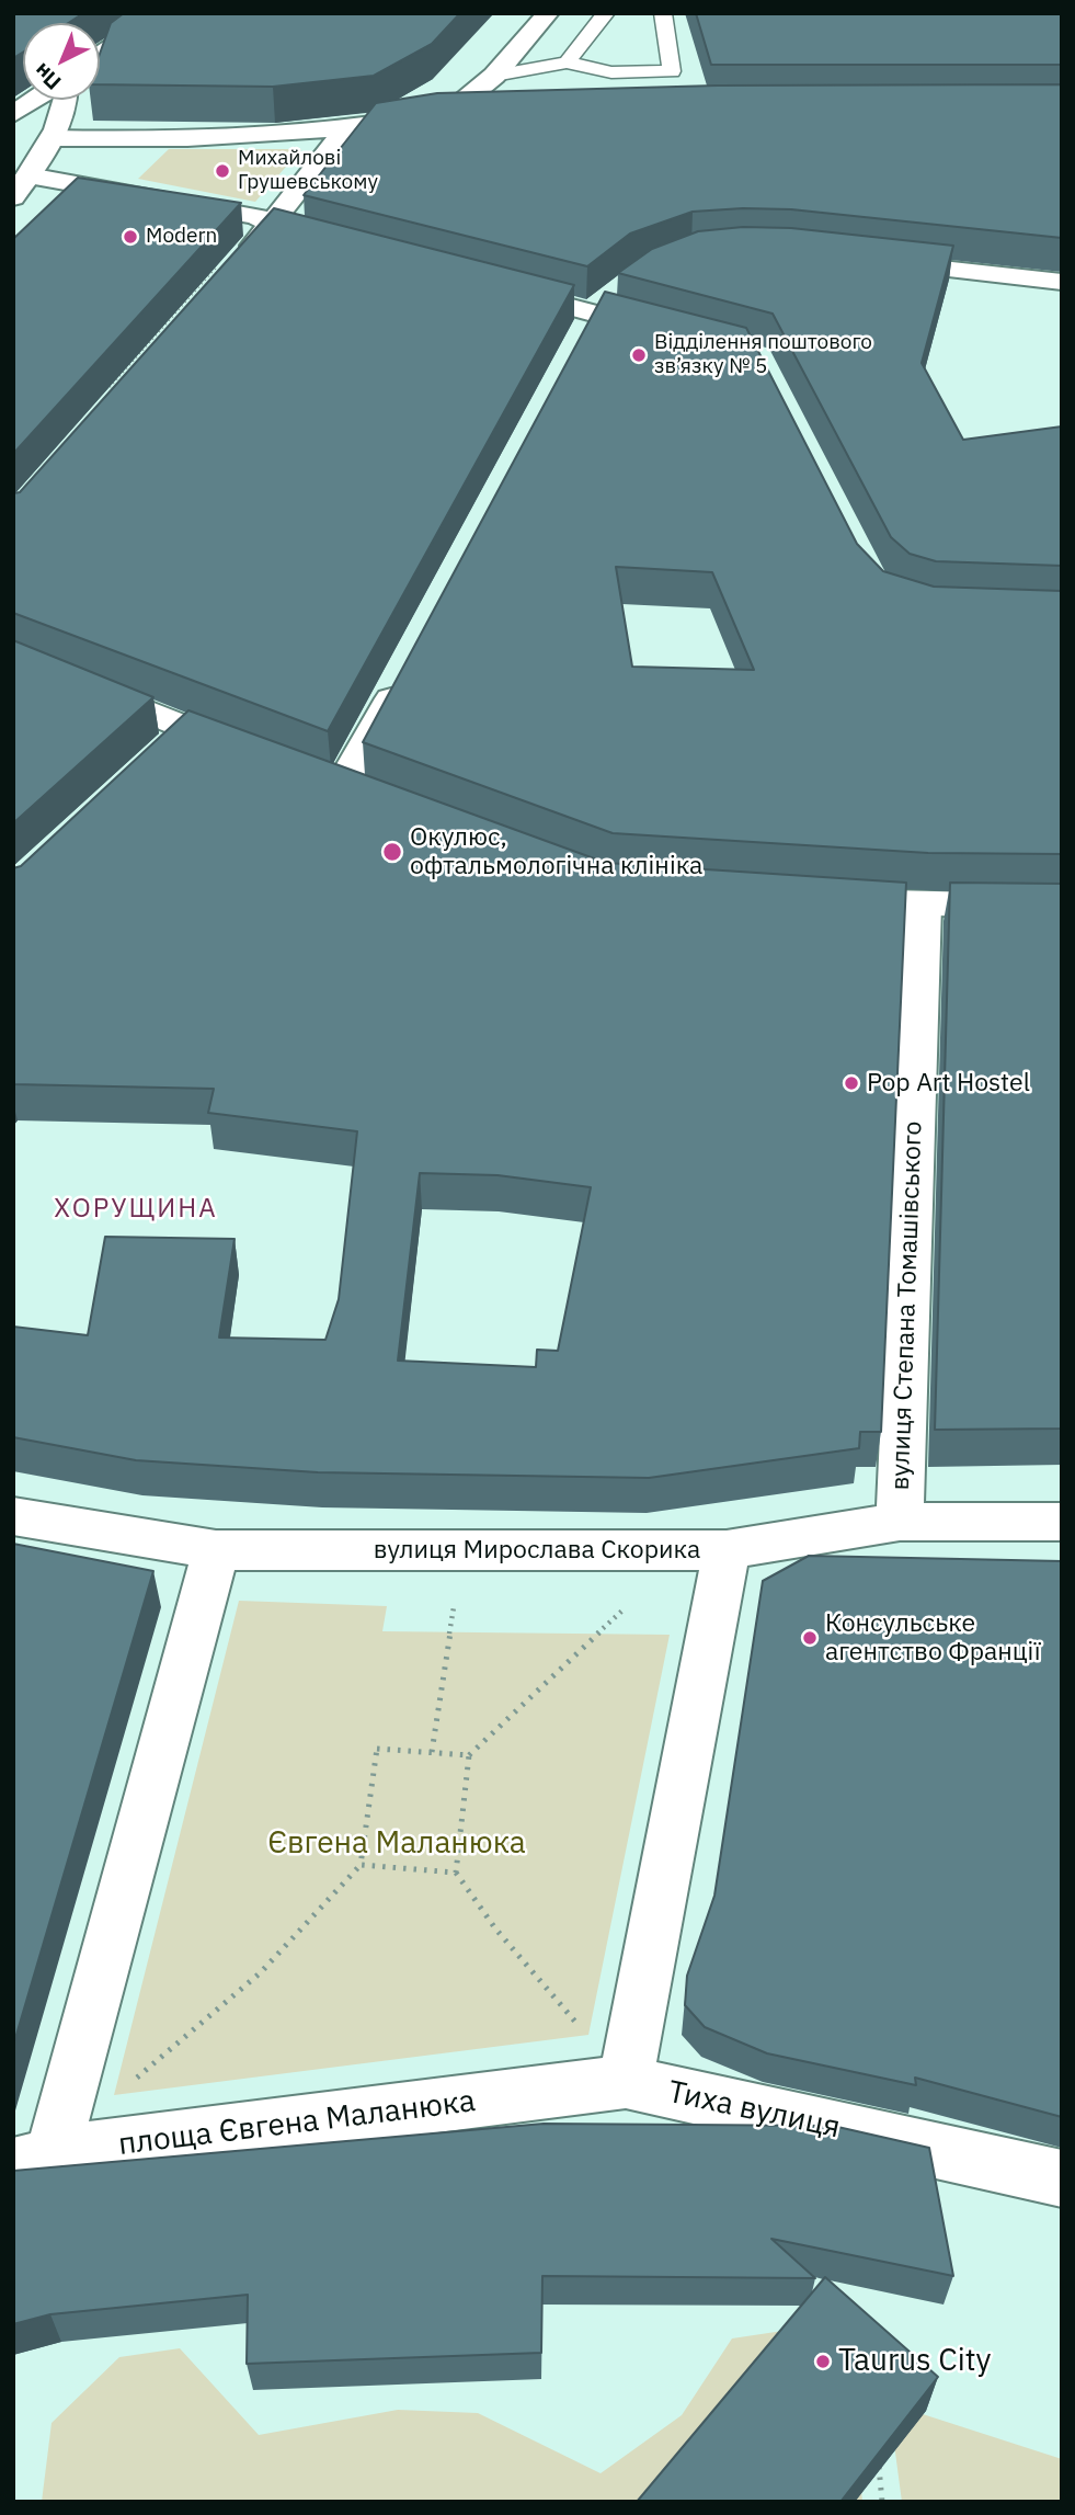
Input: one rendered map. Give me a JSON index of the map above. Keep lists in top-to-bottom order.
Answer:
{
  "streets": {
    "street": [
      "вулиця Степана Томашівського",
      "вулиця Мирослава Скорика",
      "Тиха вулиця",
      "площа Євгена Маланюка"
    ]
  },
  "crossings": [
    ["вулиця Степана Томашівського", "вулиця Мирослава Скорика"],
    ["вулиця Мирослава Скорика", "площа Євгена Маланюка"],
    ["Тиха вулиця", "площа Євгена Маланюка"]
  ],
  "districts": ["ХОРУЩИНА"],
  "parks": ["Євгена Маланюка"],
  "places": [
    "Михайлові Грушевському",
    "Modern",
    "Відділення поштового зв’язку № 5",
    "Окулюс, офтальмологічна клініка",
    "Pop Art Hostel",
    "Консульське агентство Франції",
    "Taurus City"
  ],
  "north": "bottom left"
}
